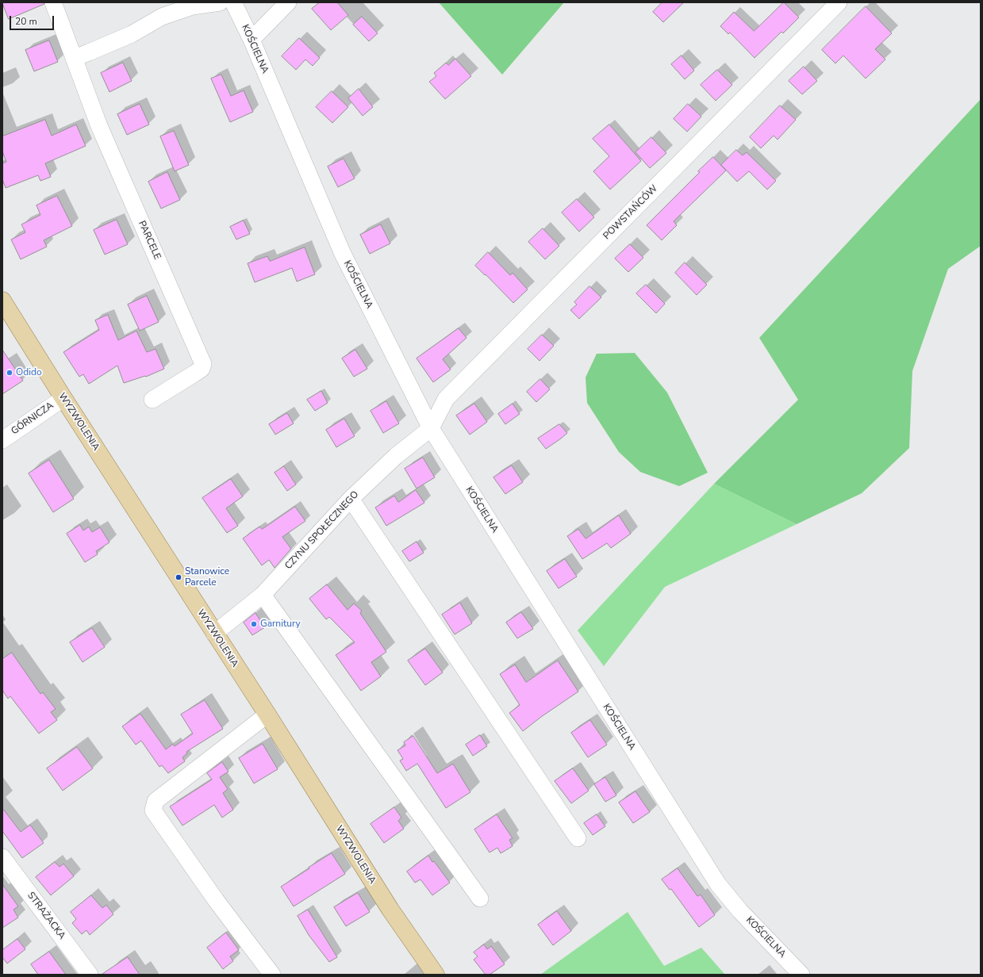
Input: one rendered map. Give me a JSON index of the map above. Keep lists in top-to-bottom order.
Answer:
{
  "streets": {
    "main road": ["WYZWOLENIA"],
    "street": [
      "KOŚCIELNA",
      "POWSTAŃCÓW",
      "PARCELE",
      "GÓRNICZA",
      "CZYNU SPOŁECZNEGO",
      "STRAŻACKA"
    ]
  },
  "crossings": [
    ["KOŚCIELNA", "POWSTAŃCÓW"],
    ["KOŚCIELNA", "CZYNU SPOŁECZNEGO"],
    ["POWSTAŃCÓW", "CZYNU SPOŁECZNEGO"],
    ["GÓRNICZA", "WYZWOLENIA"],
    ["WYZWOLENIA", "CZYNU SPOŁECZNEGO"]
  ],
  "places": ["Odido", "Stanowice Parcele", "Garnitury"],
  "scale_bar": "20 m"
}
